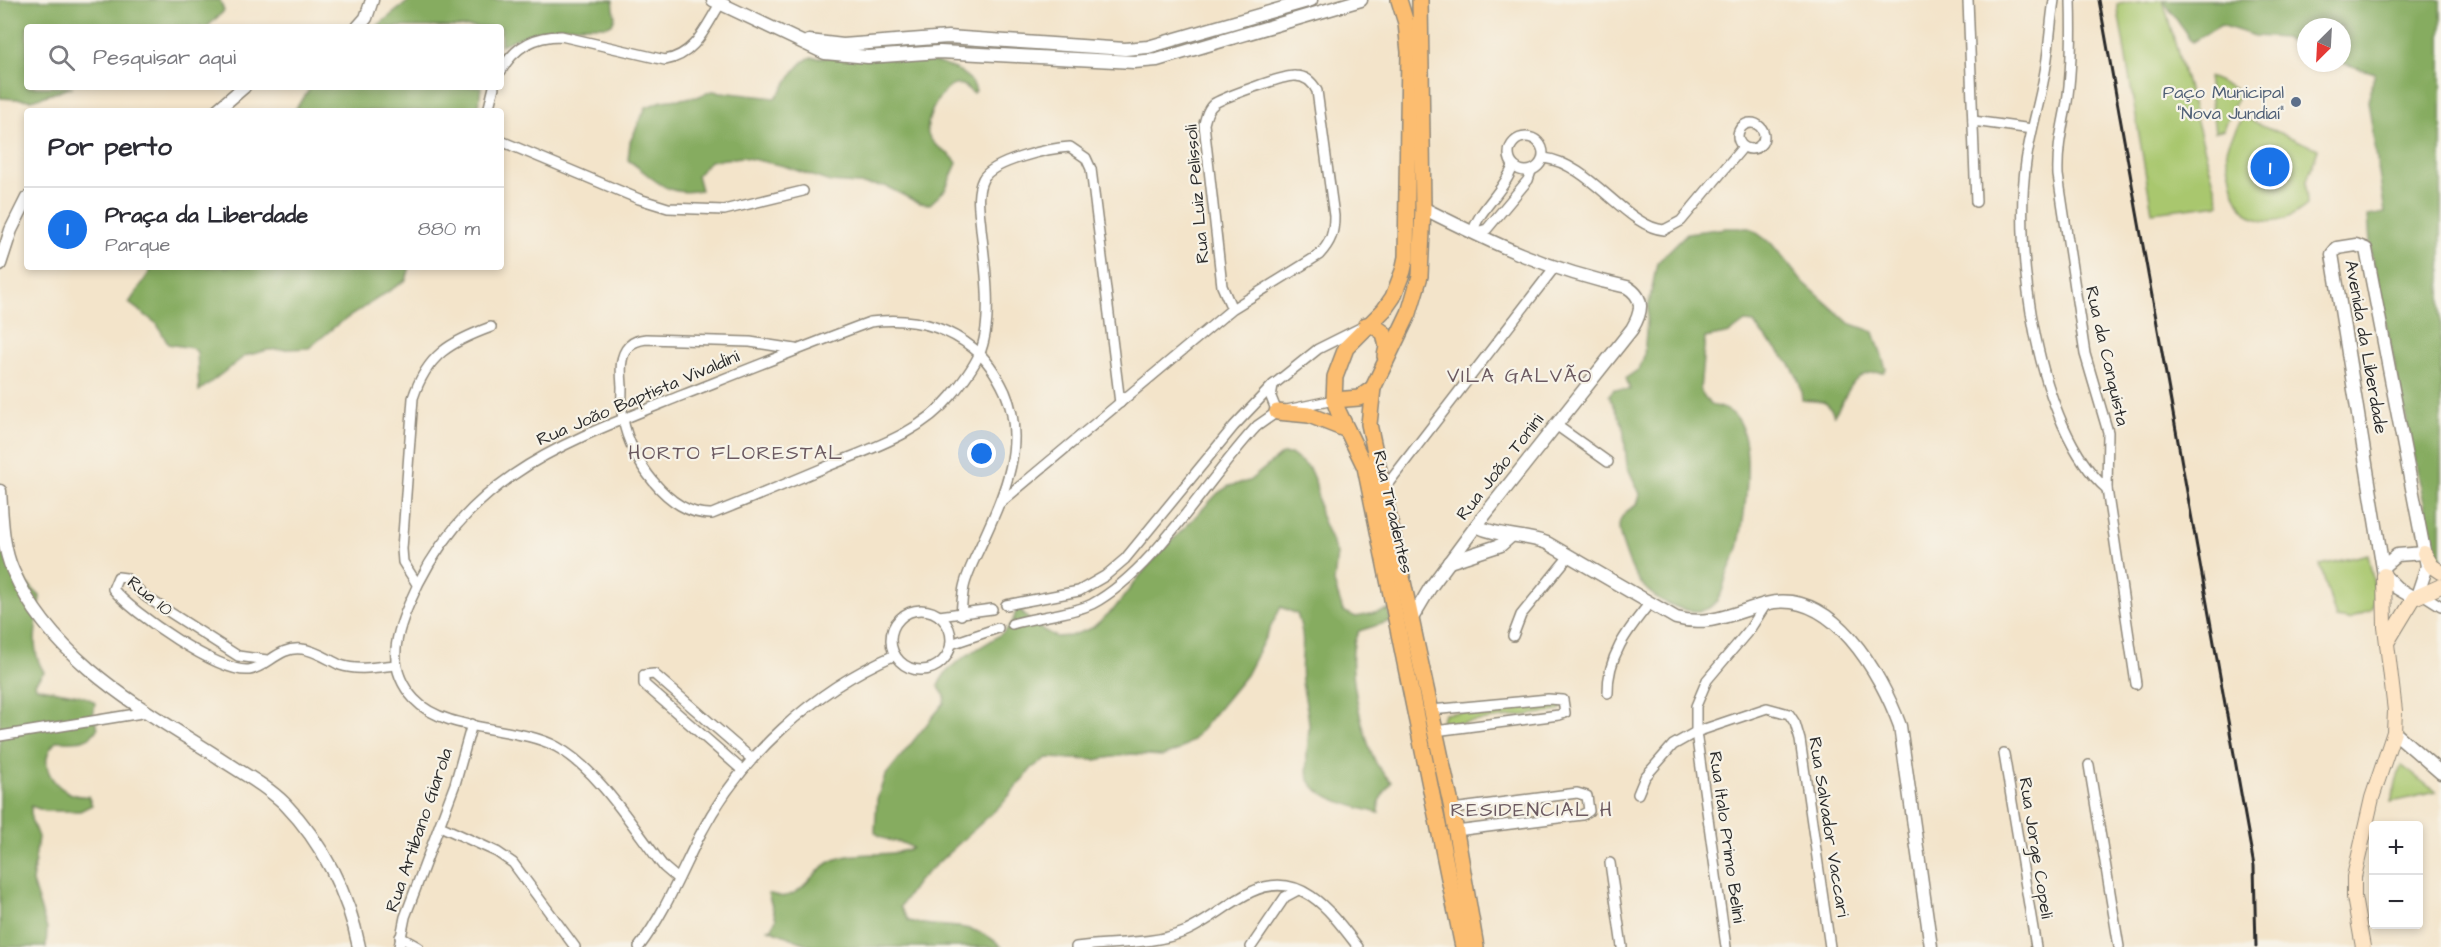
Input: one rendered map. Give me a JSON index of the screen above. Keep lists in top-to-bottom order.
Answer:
{
  "streets": {
    "main road": ["Rua Tiradentes"],
    "street": [
      "Rua Luiz Pelissoli",
      "Avenida da Liberdade",
      "Rua da Conquista",
      "Rua João Baptista Vivaldini",
      "Rua João Tonini",
      "Rua 10",
      "Rua Salvador Vaccari",
      "Rua Artibano Giarola",
      "Rua Ítalo Primo Belini",
      "Rua Jorge Copeli"
    ]
  },
  "crossings": [
    ["Rua Luiz Pelissoli", "Rua João Baptista Vivaldini"],
    ["Rua João Baptista Vivaldini", "Rua 10"],
    ["Rua João Baptista Vivaldini", "Rua Artibano Giarola"],
    ["Rua João Tonini", "Rua Tiradentes"],
    ["Rua Salvador Vaccari", "Rua Ítalo Primo Belini"]
  ],
  "districts": ["VILA GALVÃO", "HORTO FLORESTAL", "RESIDENCIAL H"],
  "places": ["Paço Municipal \"Nova Jundiaí\""],
  "north": "bottom left",
  "page": {
    "search": "Pesquisar aqui",
    "heading": "Por perto",
    "pins": "1",
    "list": [
      {
        "mark": "1",
        "name": "Praça da Liberdade",
        "note": "Parque",
        "value": "880 m"
      }
    ],
    "map_buttons": ["+", "−"]
  }
}
